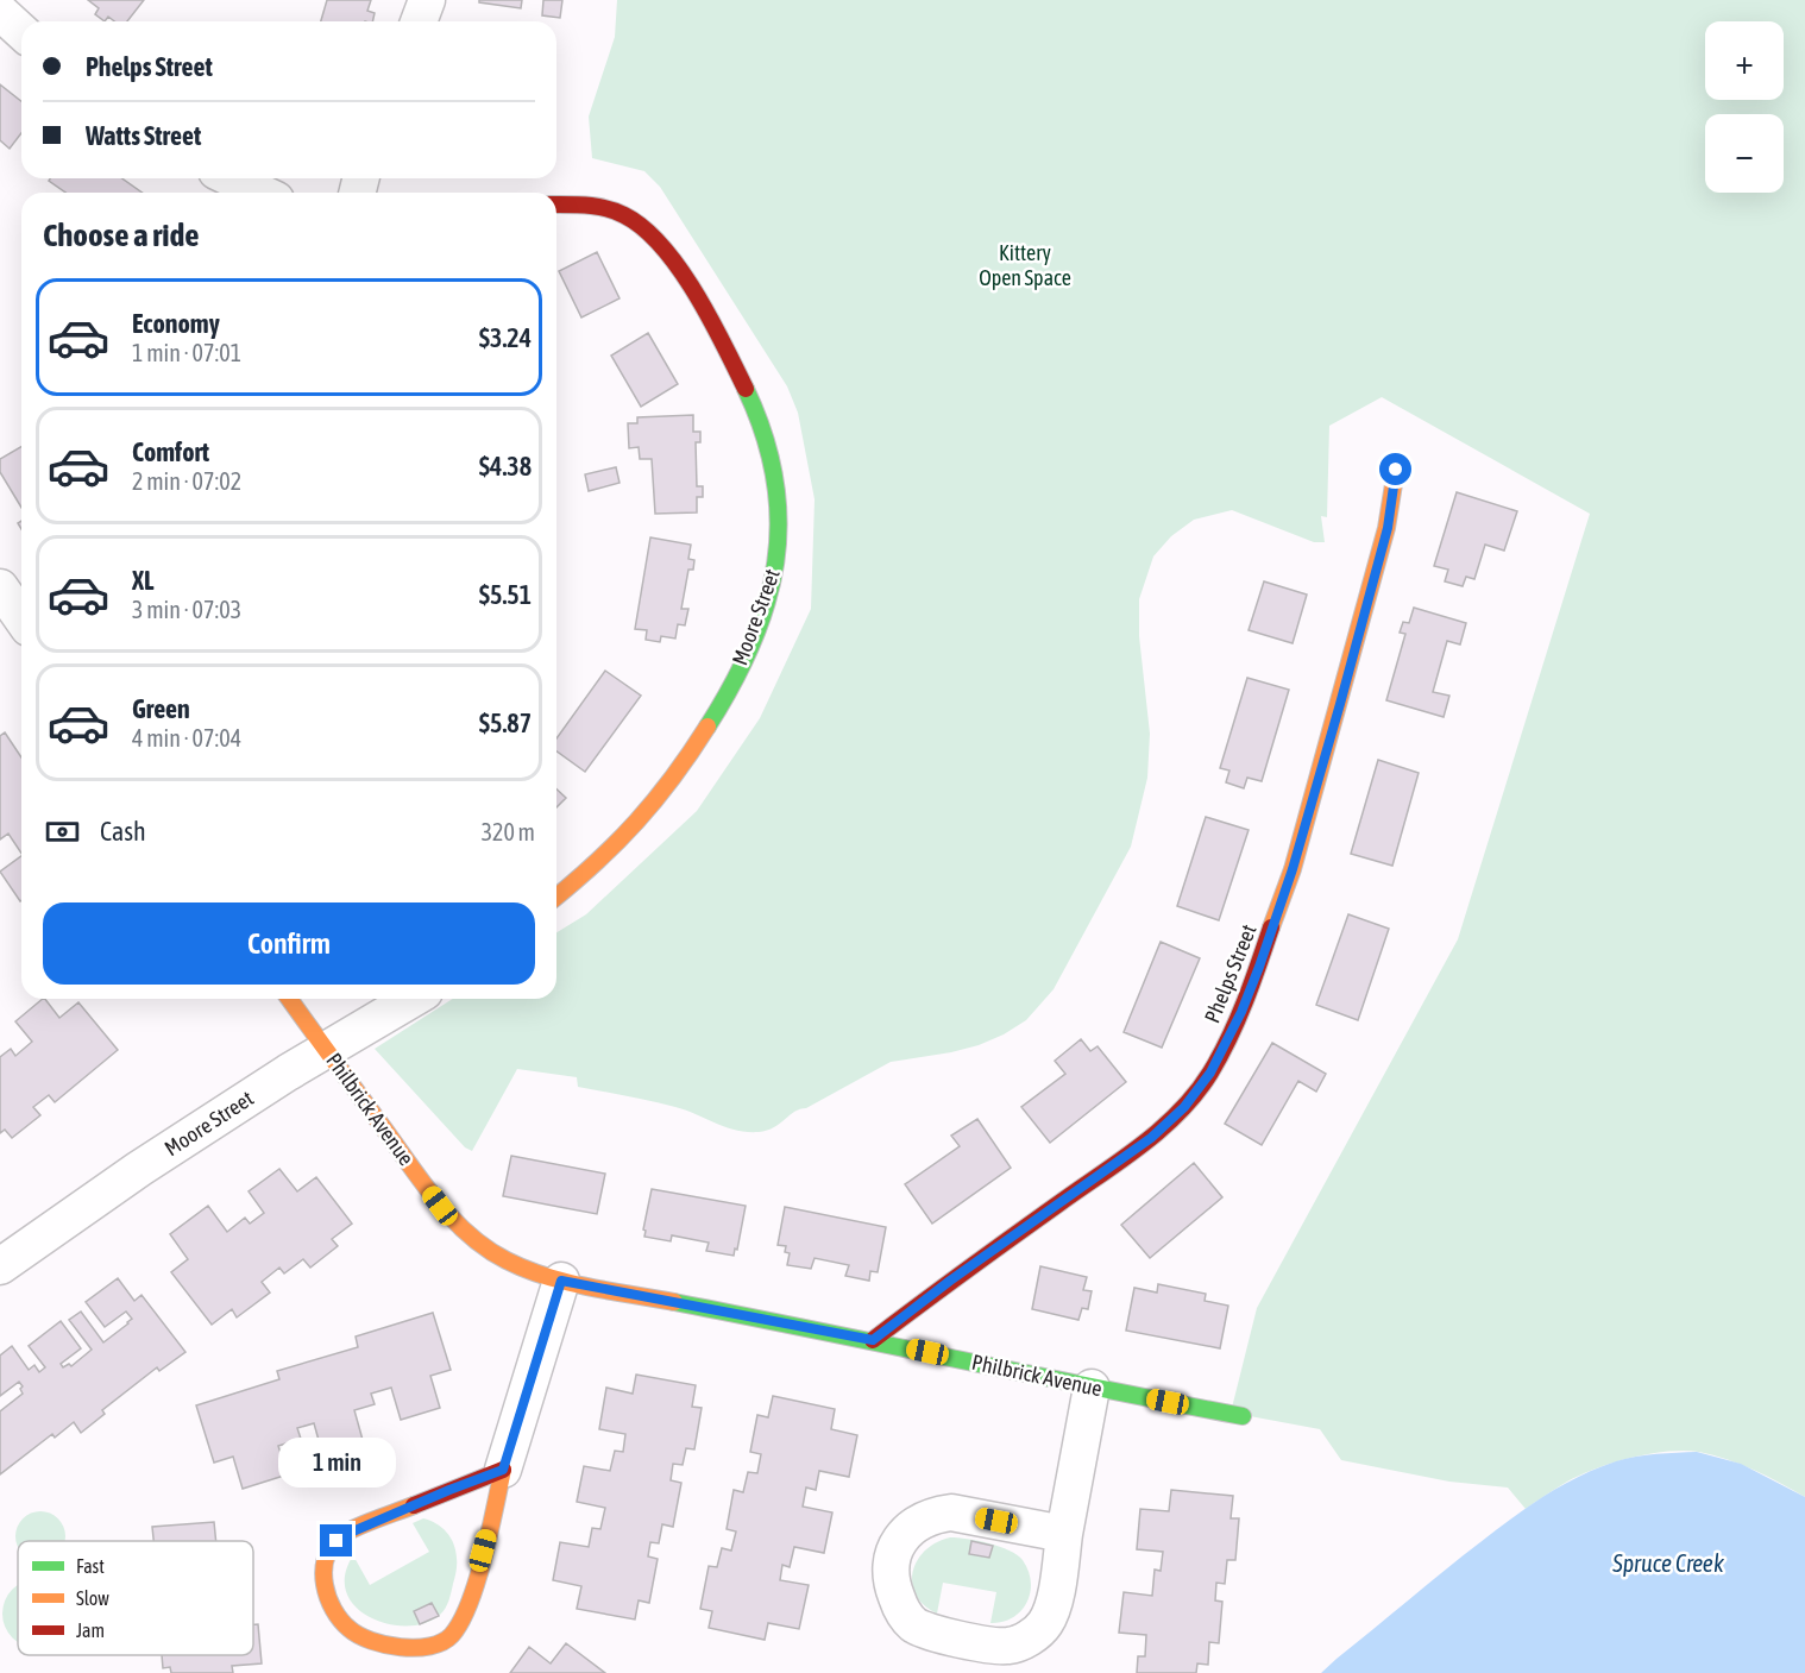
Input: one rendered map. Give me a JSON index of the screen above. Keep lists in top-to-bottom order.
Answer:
{
  "streets": {
    "street": ["Moore Street", "Phelps Street", "Philbrick Avenue"]
  },
  "crossings": [
    ["Moore Street", "Philbrick Avenue"],
    ["Phelps Street", "Philbrick Avenue"]
  ],
  "water": ["Spruce Creek"],
  "parks": ["Kittery Open Space"],
  "legend": ["Fast", "Slow", "Jam"],
  "page": {
    "map_buttons": ["+", "−"],
    "banner": ["Phelps Street", "Watts Street"],
    "heading": "Choose a ride",
    "list": [
      {
        "name": "Economy",
        "note": "1 min · 07:01",
        "value": "$3.24"
      },
      {
        "name": "Comfort",
        "note": "2 min · 07:02",
        "value": "$4.38"
      },
      {
        "name": "XL",
        "note": "3 min · 07:03",
        "value": "$5.51"
      },
      {
        "name": "Green",
        "note": "4 min · 07:04",
        "value": "$5.87"
      }
    ],
    "pay": ["Cash", "320 m"],
    "buttons": "Confirm",
    "bubble": "1 min"
  }
}
